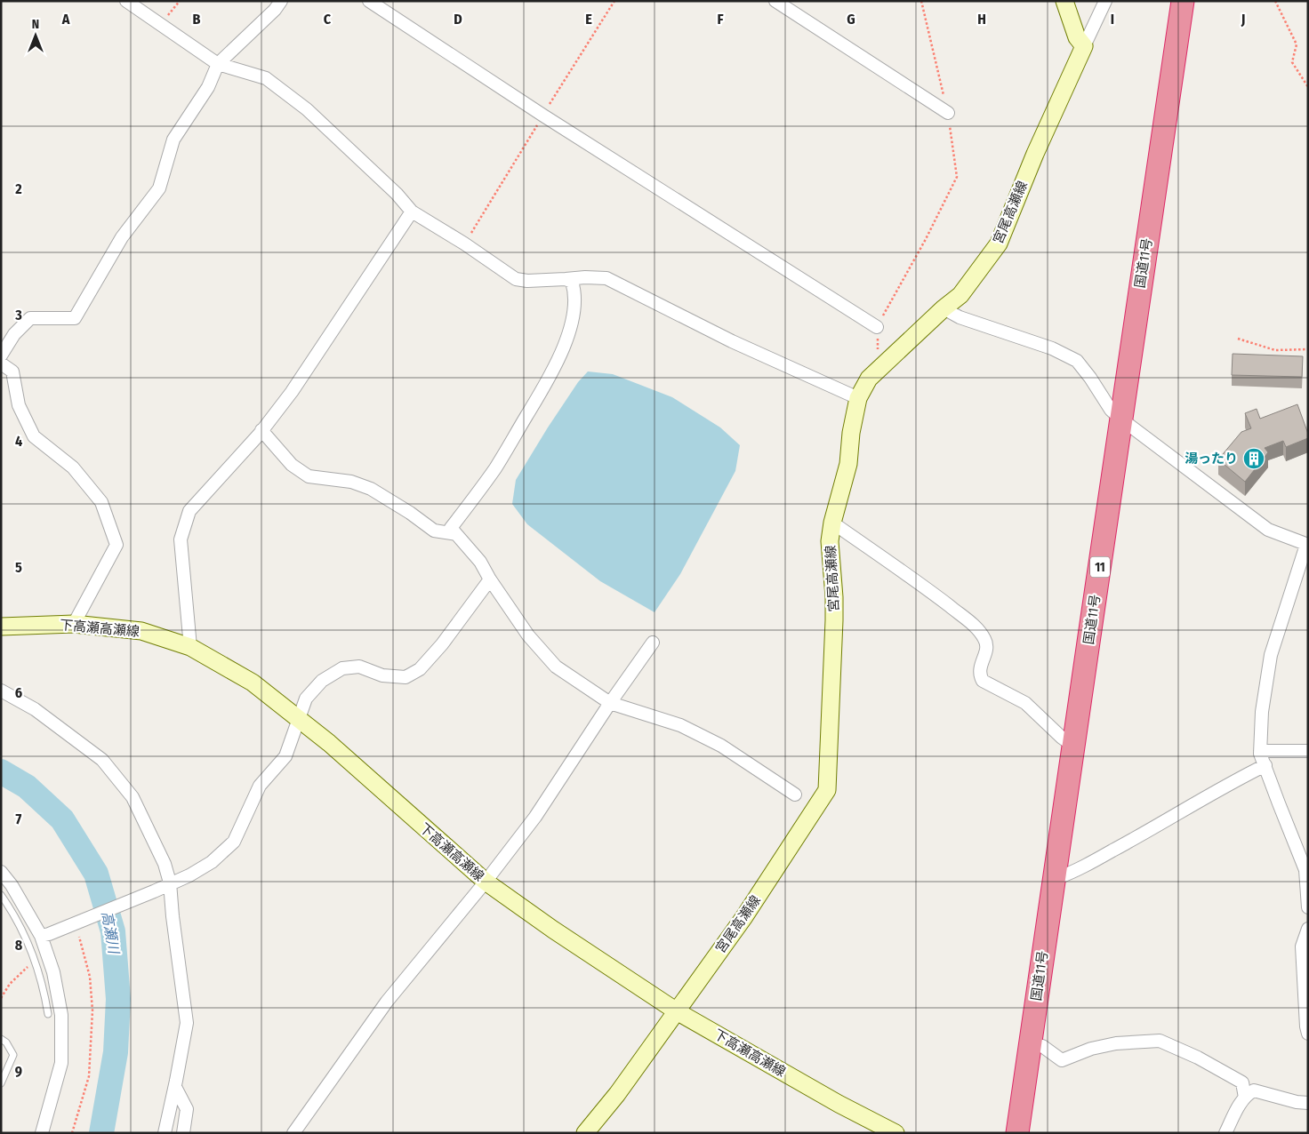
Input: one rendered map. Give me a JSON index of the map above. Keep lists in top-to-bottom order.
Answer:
{
  "streets": {
    "highway": ["国道11号", "11"],
    "main road": ["宮尾高瀬線", "下高瀬高瀬線"]
  },
  "crossings": [
    ["宮尾高瀬線", "下高瀬高瀬線"]
  ],
  "water": ["高瀬川"],
  "places": {
    "building": ["湯ったり"]
  },
  "north": "top",
  "grid": {
    "columns": [
      "A",
      "B",
      "C",
      "D",
      "E",
      "F",
      "G",
      "H",
      "I",
      "J"
    ],
    "rows": [
      "2",
      "3",
      "4",
      "5",
      "6",
      "7",
      "8",
      "9"
    ]
  }
}
